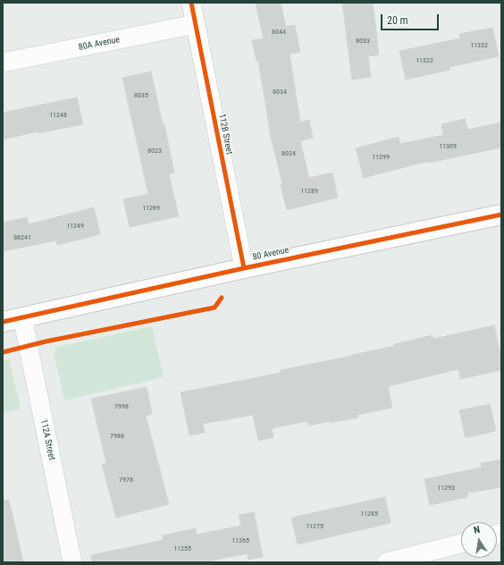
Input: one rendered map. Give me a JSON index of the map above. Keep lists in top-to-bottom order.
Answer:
{
  "streets": {
    "street": [
      "80A Avenue",
      "112B Street",
      "80 Avenue",
      "112A Street"
    ]
  },
  "crossings": [
    ["80A Avenue", "112B Street"],
    ["112B Street", "80 Avenue"],
    ["80 Avenue", "112A Street"]
  ],
  "house_numbers": [
    "8044",
    "8033",
    "11332",
    "11322",
    "8034",
    "8035",
    "11248",
    "11309",
    "8023",
    "8024",
    "11299",
    "11289",
    "11269",
    "11249",
    "88241",
    "7998",
    "7988",
    "7978",
    "11293",
    "11285",
    "11275",
    "11265",
    "11255"
  ],
  "scale_bar": "20 m",
  "north": "top"
}
